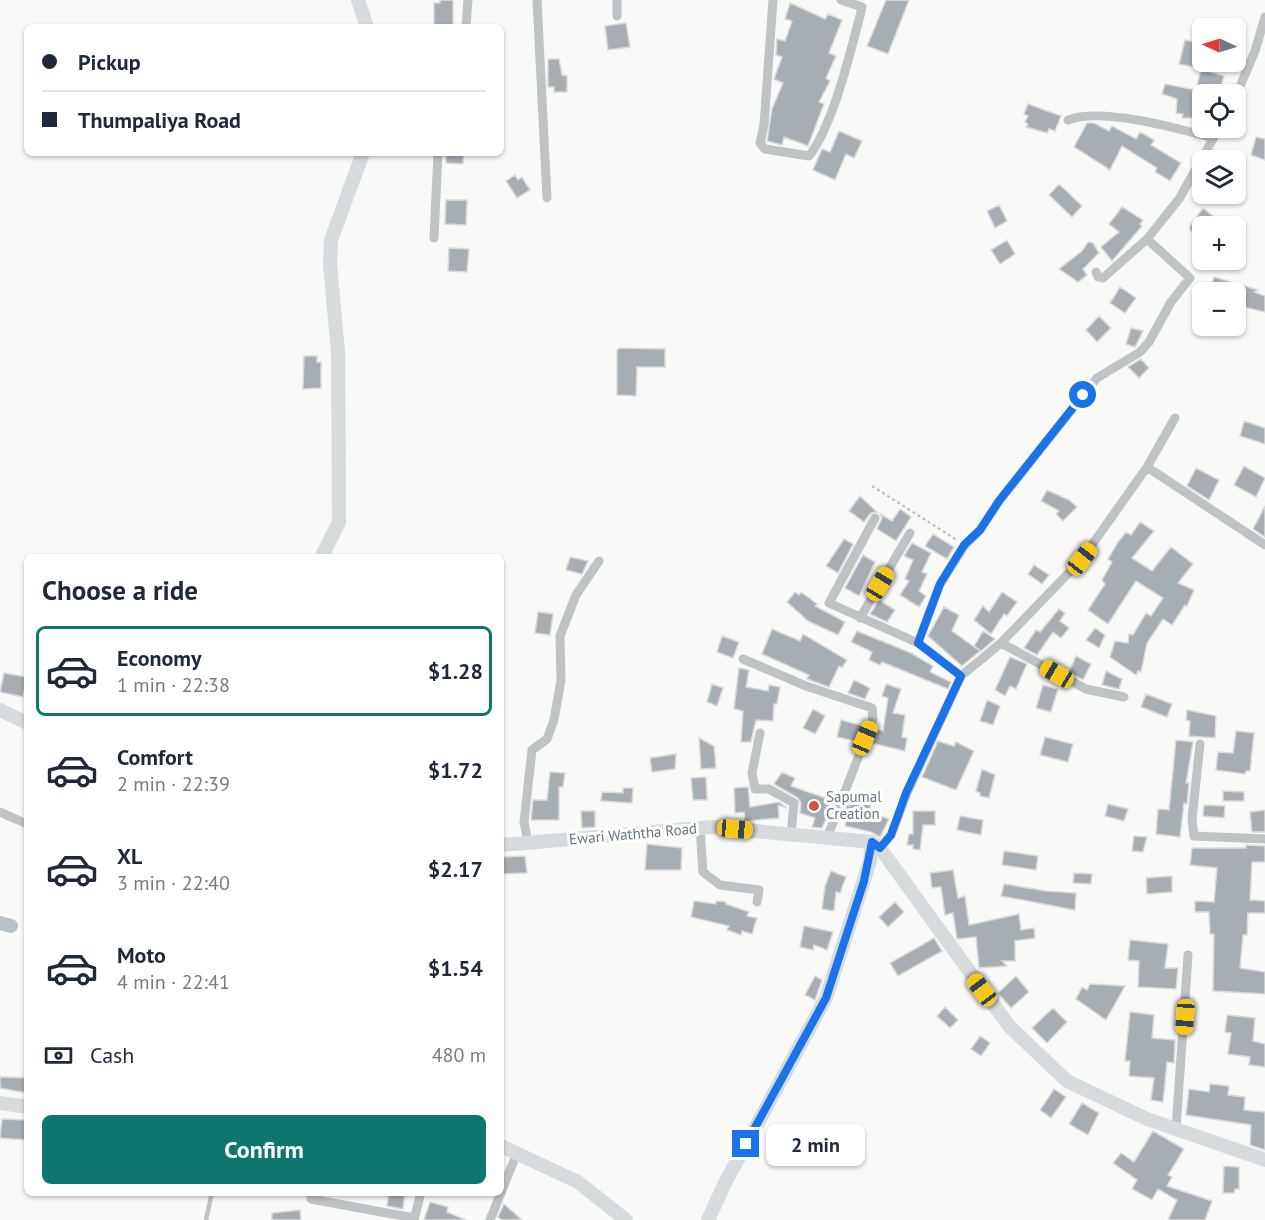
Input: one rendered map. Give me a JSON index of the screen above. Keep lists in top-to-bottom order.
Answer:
{
  "streets": {
    "street": ["Ewari Waththa Road"]
  },
  "places": ["Sapumal Creation"],
  "north": "left",
  "page": {
    "map_buttons": ["+", "−"],
    "banner": ["Pickup", "Thumpaliya Road"],
    "heading": "Choose a ride",
    "list": [
      {
        "name": "Economy",
        "note": "1 min · 22:38",
        "value": "$1.28"
      },
      {
        "name": "Comfort",
        "note": "2 min · 22:39",
        "value": "$1.72"
      },
      {
        "name": "XL",
        "note": "3 min · 22:40",
        "value": "$2.17"
      },
      {
        "name": "Moto",
        "note": "4 min · 22:41",
        "value": "$1.54"
      }
    ],
    "pay": ["Cash", "480 m"],
    "buttons": "Confirm",
    "bubble": "2 min"
  }
}
